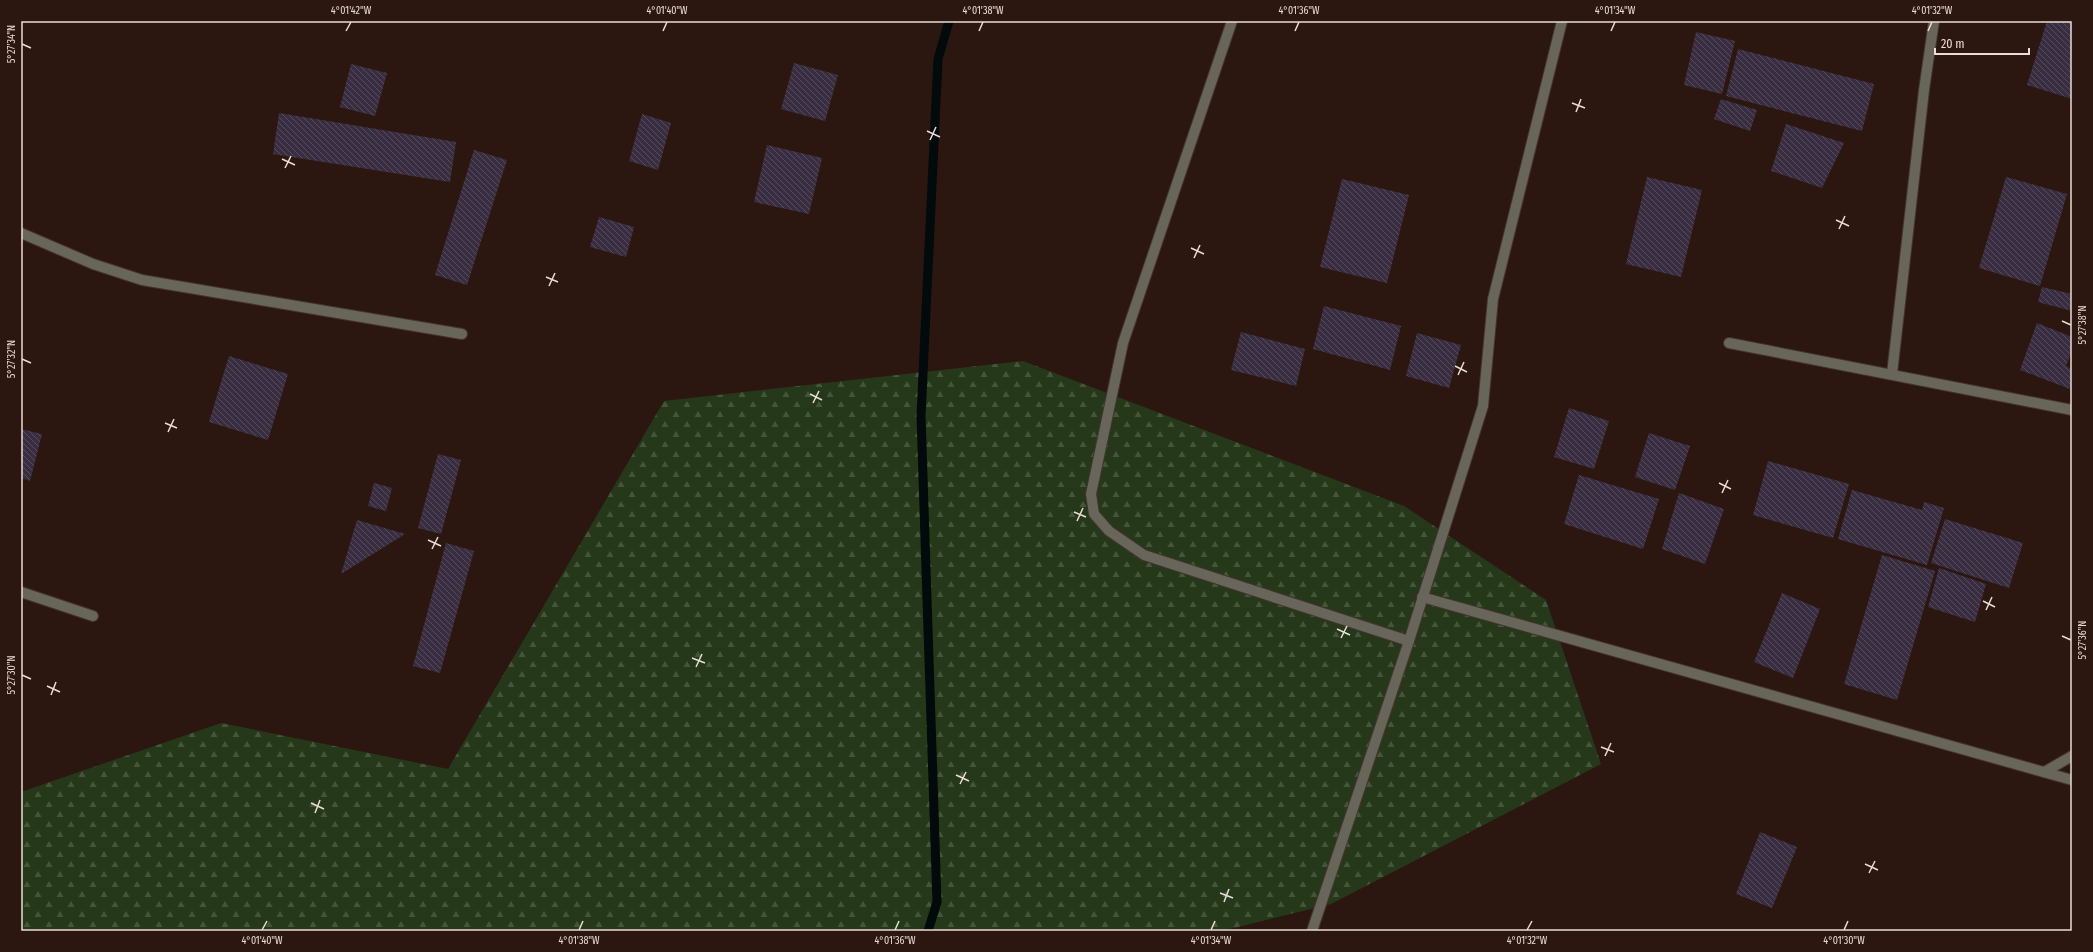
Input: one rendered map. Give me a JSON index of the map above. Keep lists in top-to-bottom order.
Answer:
{
  "scale_bar": "20 m",
  "coordinates": [
    "4°01'42\"W",
    "4°01'40\"W",
    "4°01'38\"W",
    "4°01'36\"W",
    "4°01'34\"W",
    "4°01'32\"W",
    "5°27'34\"N",
    "5°27'38\"N",
    "5°27'32\"N",
    "5°27'36\"N",
    "5°27'30\"N",
    "4°01'30\"W"
  ]
}
